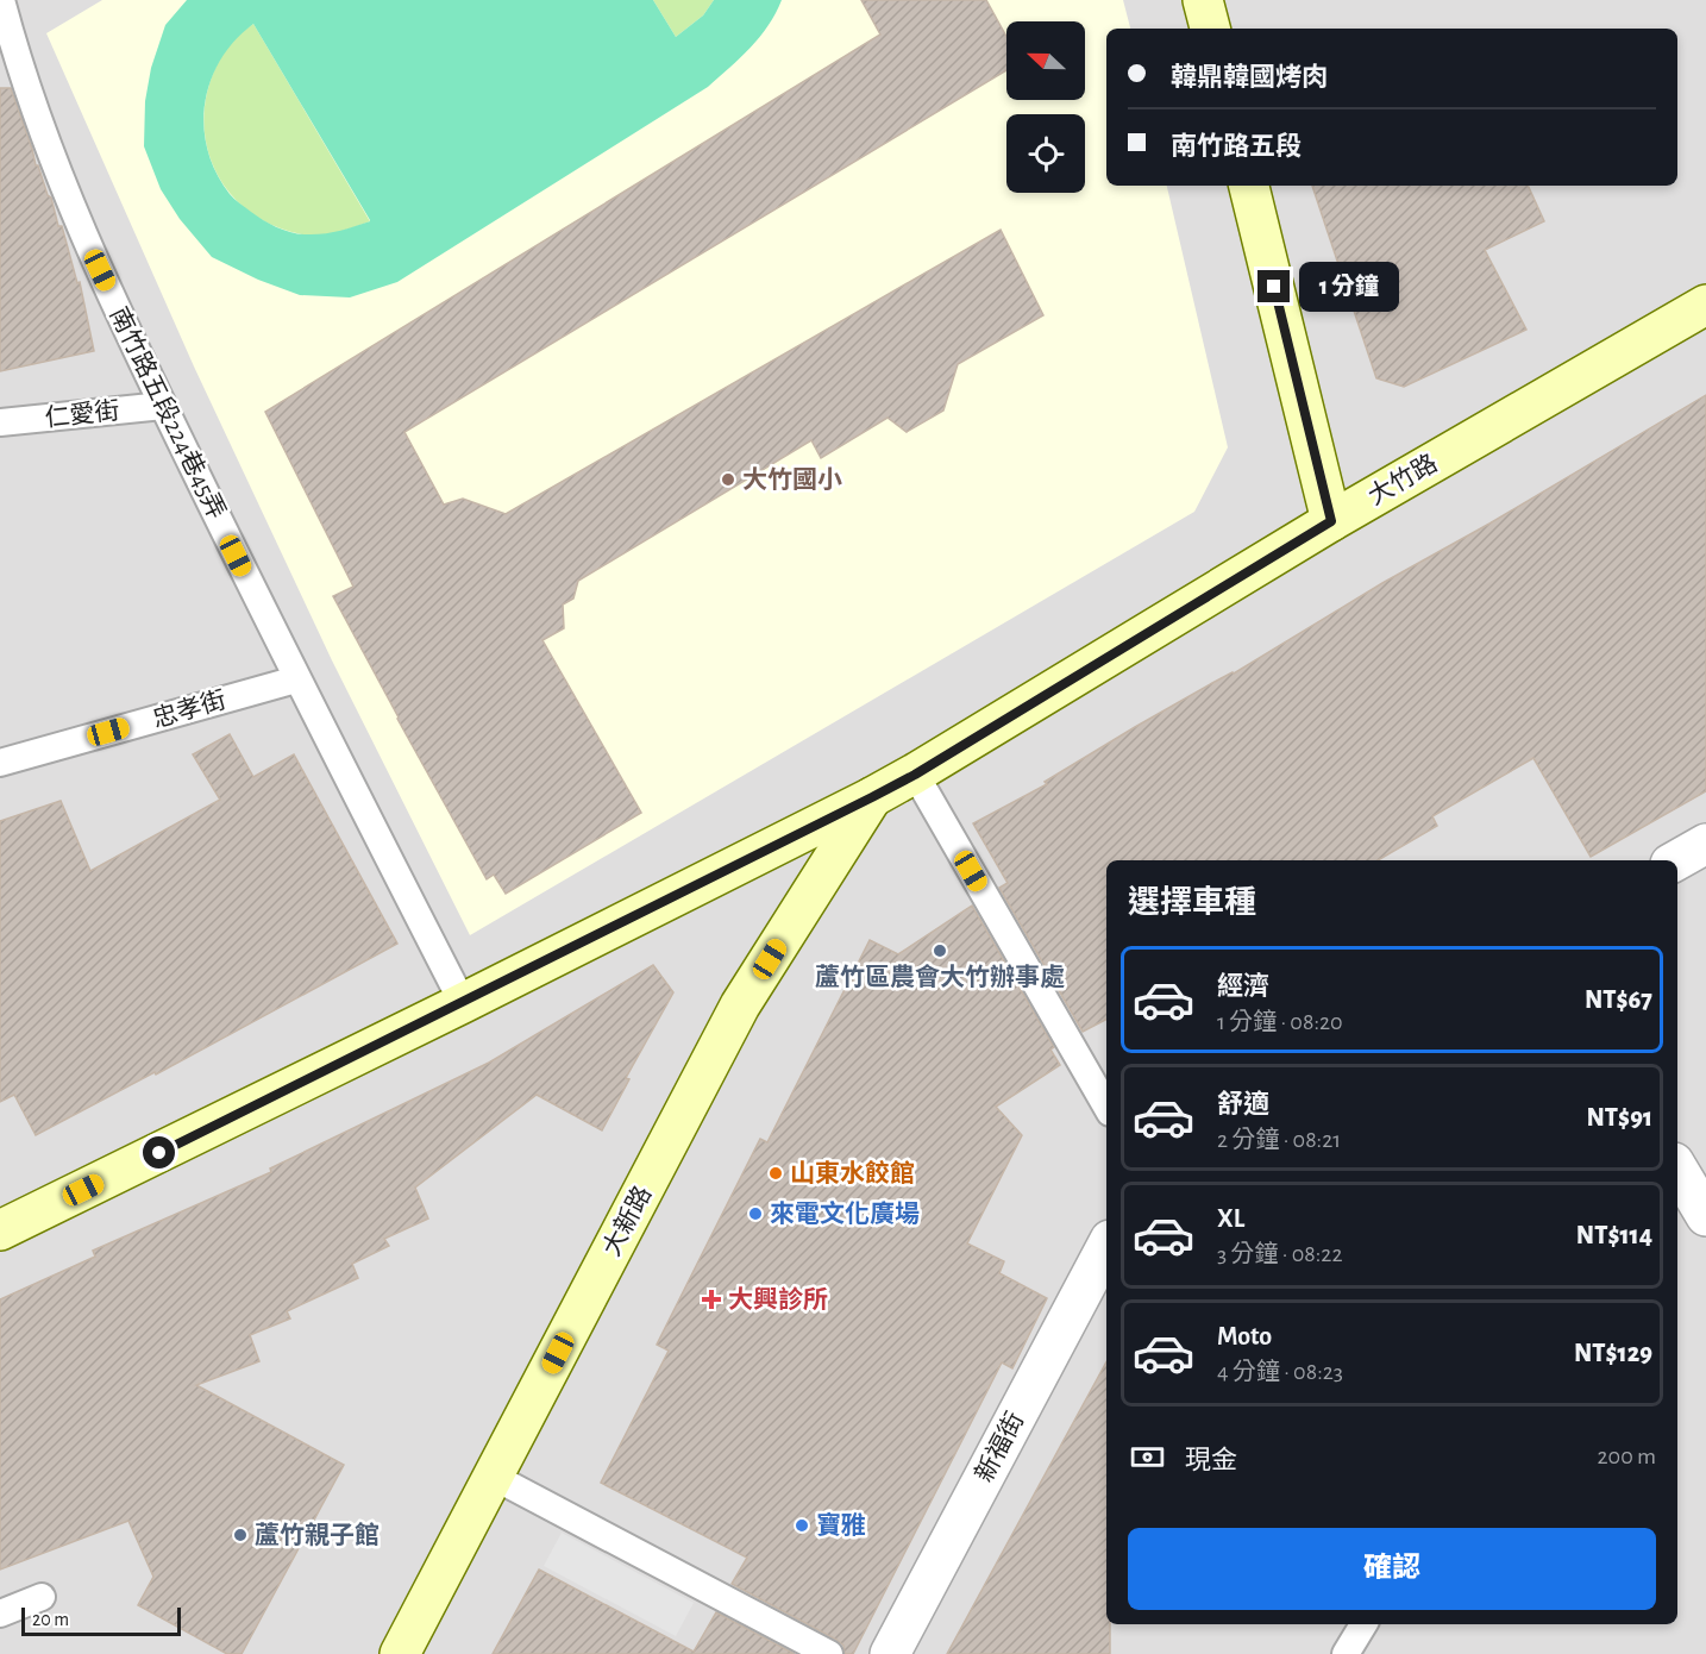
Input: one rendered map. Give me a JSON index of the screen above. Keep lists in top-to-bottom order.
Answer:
{
  "streets": {
    "main road": ["大竹路", "大新路"],
    "street": ["新福街"],
    "lane": ["南竹路五段224巷45弄", "仁愛街", "忠孝街"]
  },
  "crossings": [
    ["南竹路五段224巷45弄", "仁愛街"],
    ["南竹路五段224巷45弄", "大竹路"],
    ["南竹路五段224巷45弄", "忠孝街"],
    ["大竹路", "大新路"]
  ],
  "places": {
    "other": [
      "大竹國小",
      "蘆竹區農會大竹辦事處",
      "山東水餃館",
      "來電文化廣場",
      "寶雅",
      "蘆竹親子館"
    ],
    "health": ["大興診所"]
  },
  "scale_bar": "20 m",
  "north": "left",
  "page": {
    "banner": ["韓鼎韓國烤肉", "南竹路五段"],
    "bubble": "1 分鐘",
    "heading": "選擇車種",
    "list": [
      {
        "name": "經濟",
        "note": "1 分鐘 · 08:20",
        "value": "NT$67"
      },
      {
        "name": "舒適",
        "note": "2 分鐘 · 08:21",
        "value": "NT$91"
      },
      {
        "name": "XL",
        "note": "3 分鐘 · 08:22",
        "value": "NT$114"
      },
      {
        "name": "Moto",
        "note": "4 分鐘 · 08:23",
        "value": "NT$129"
      }
    ],
    "pay": ["現金", "200 m"],
    "buttons": "確認",
    "scale": "20 m"
  }
}
